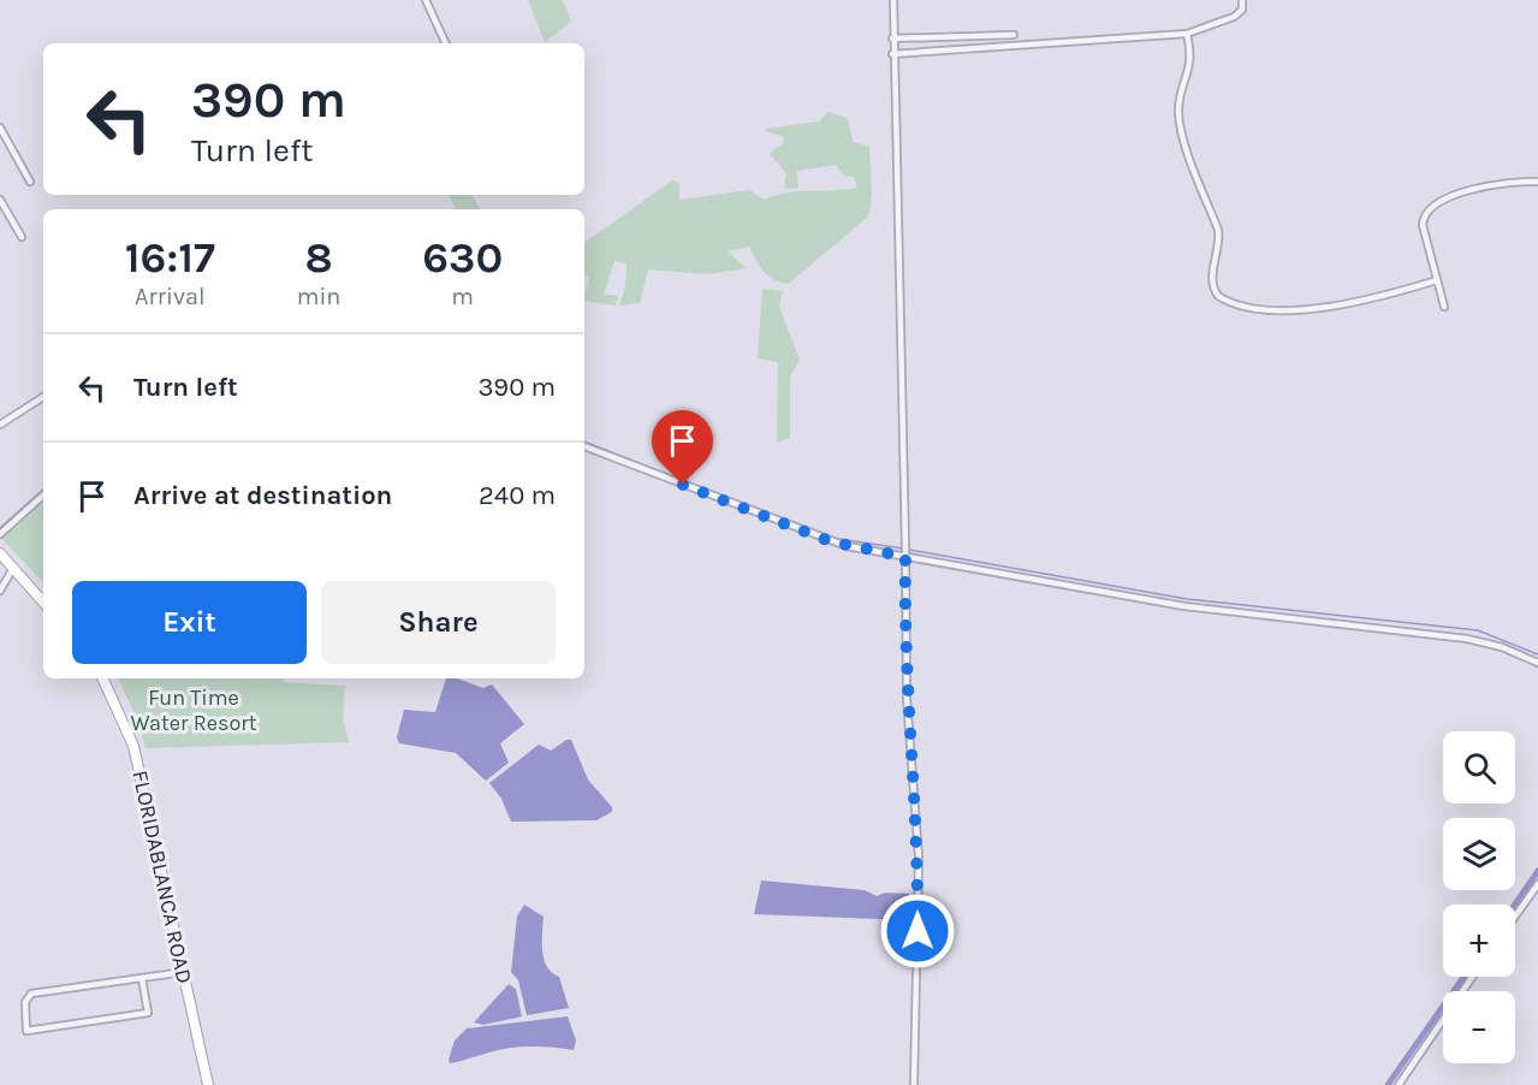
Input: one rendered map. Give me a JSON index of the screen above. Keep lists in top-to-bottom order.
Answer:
{
  "streets": {
    "main road": ["FLORIDABLANCA ROAD"]
  },
  "parks": ["Fun Time Water Resort"],
  "page": {
    "turn": ["390 m", "Turn left"],
    "eta": [
      "16:17",
      "Arrival",
      "8",
      "min",
      "630",
      "m"
    ],
    "list": [
      {
        "name": "Turn left",
        "value": "390 m"
      },
      {
        "name": "Arrive at destination",
        "value": "240 m"
      }
    ],
    "buttons": ["Exit", "Share"],
    "map_buttons": ["+", "−"]
  }
}
